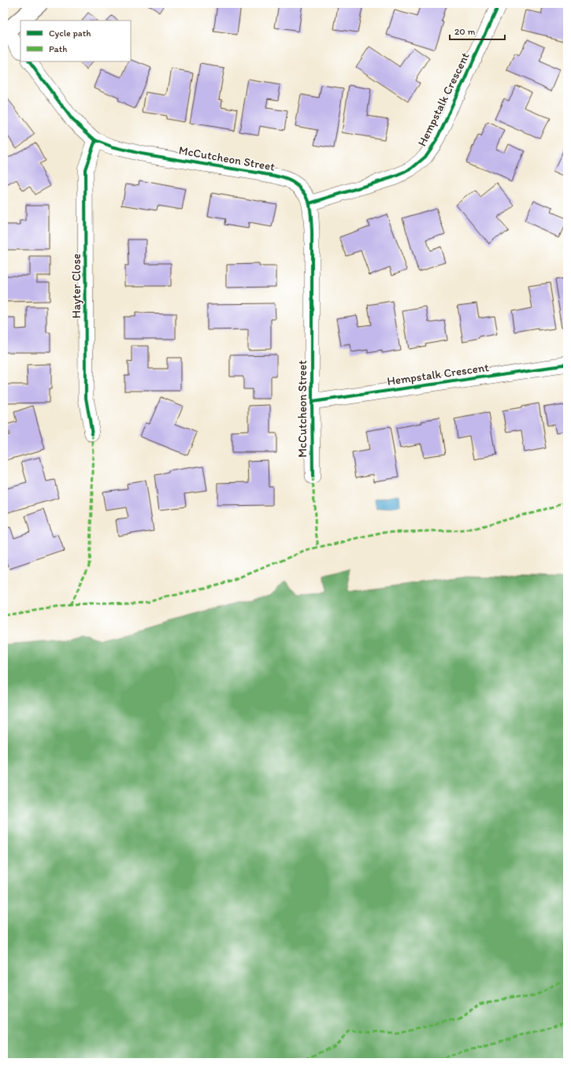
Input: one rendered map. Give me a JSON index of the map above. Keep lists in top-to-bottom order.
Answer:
{
  "streets": {
    "street": ["Hempstalk Crescent", "McCutcheon Street", "Hayter Close"]
  },
  "crossings": [
    ["Hempstalk Crescent", "McCutcheon Street"],
    ["McCutcheon Street", "Hayter Close"]
  ],
  "legend": ["Cycle path", "Path"],
  "scale_bar": "20 m"
}
